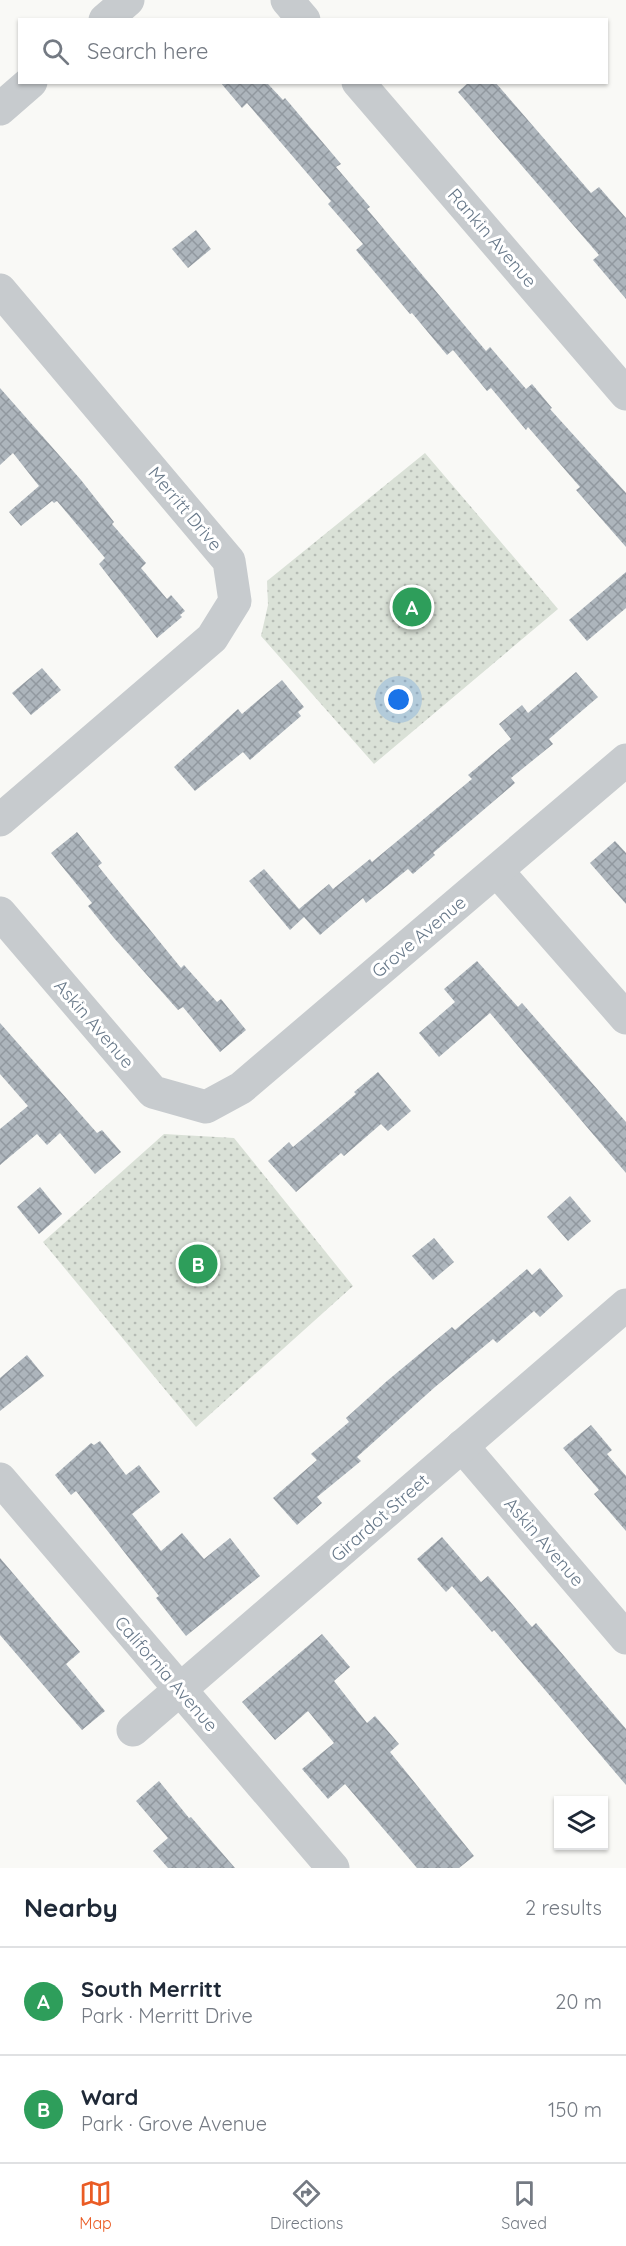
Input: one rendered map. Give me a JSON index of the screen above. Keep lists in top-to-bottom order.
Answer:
{
  "streets": {
    "street": [
      "Rankin Avenue",
      "Merritt Drive",
      "Grove Avenue",
      "Askin Avenue",
      "Girardot Street",
      "California Avenue"
    ]
  },
  "crossings": [
    ["Grove Avenue", "Askin Avenue"],
    ["Askin Avenue", "Girardot Street"],
    ["Girardot Street", "California Avenue"]
  ],
  "page": {
    "search": "Search here",
    "pins": ["A", "B"],
    "heading": ["Nearby", "2 results"],
    "list": [
      {
        "mark": "A",
        "name": "South Merritt",
        "note": "Park · Merritt Drive",
        "value": "20 m"
      },
      {
        "mark": "B",
        "name": "Ward",
        "note": "Park · Grove Avenue",
        "value": "150 m"
      }
    ],
    "nav": ["Map", "Directions", "Saved"]
  }
}
